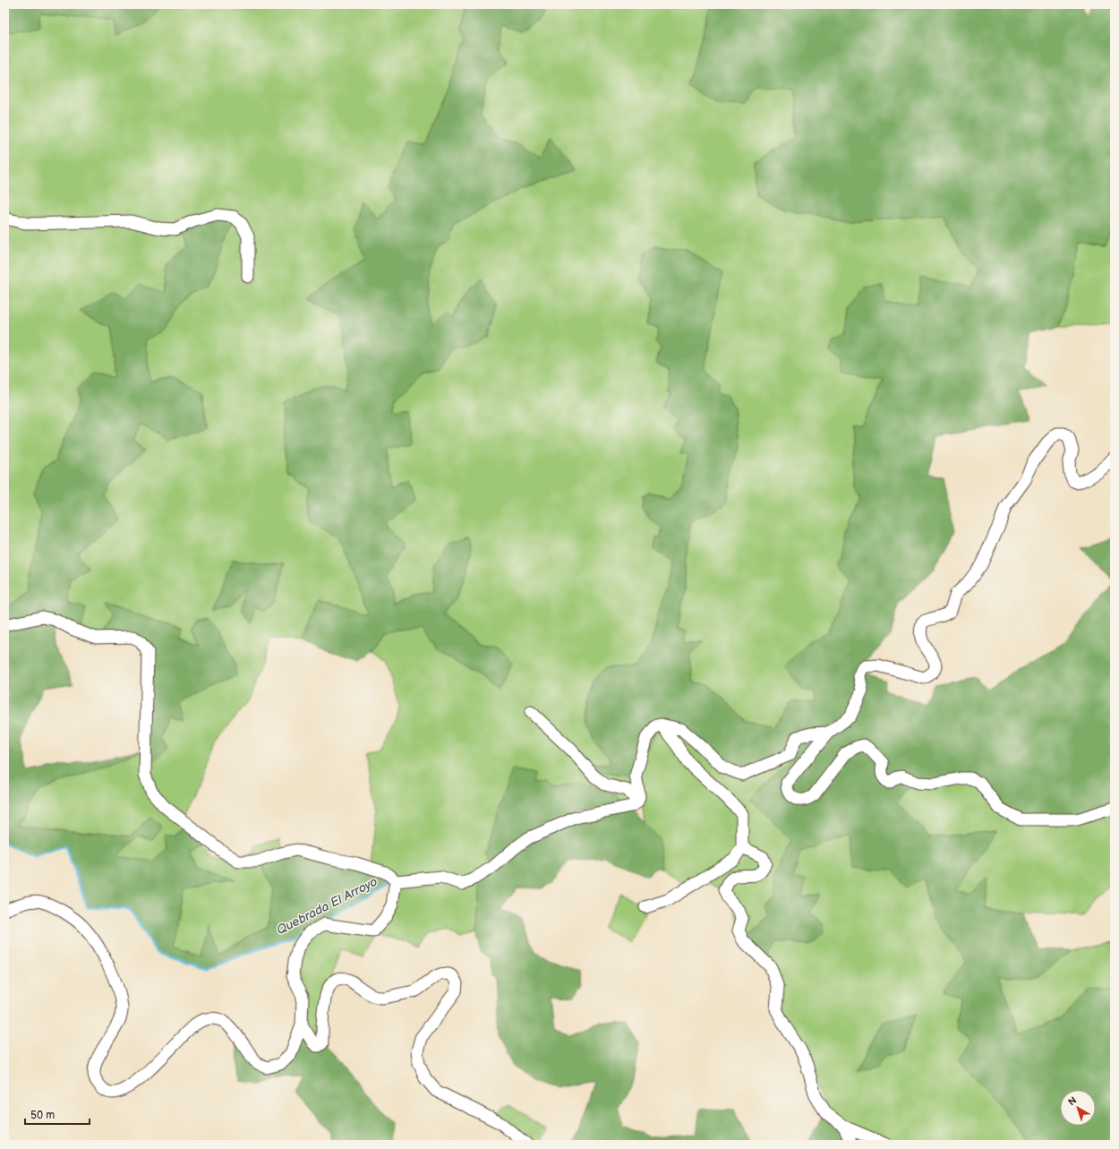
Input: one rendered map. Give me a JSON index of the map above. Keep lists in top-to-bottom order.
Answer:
{
  "water": ["Quebrada El Arroyo"],
  "scale_bar": "50 m",
  "north": "top left"
}
